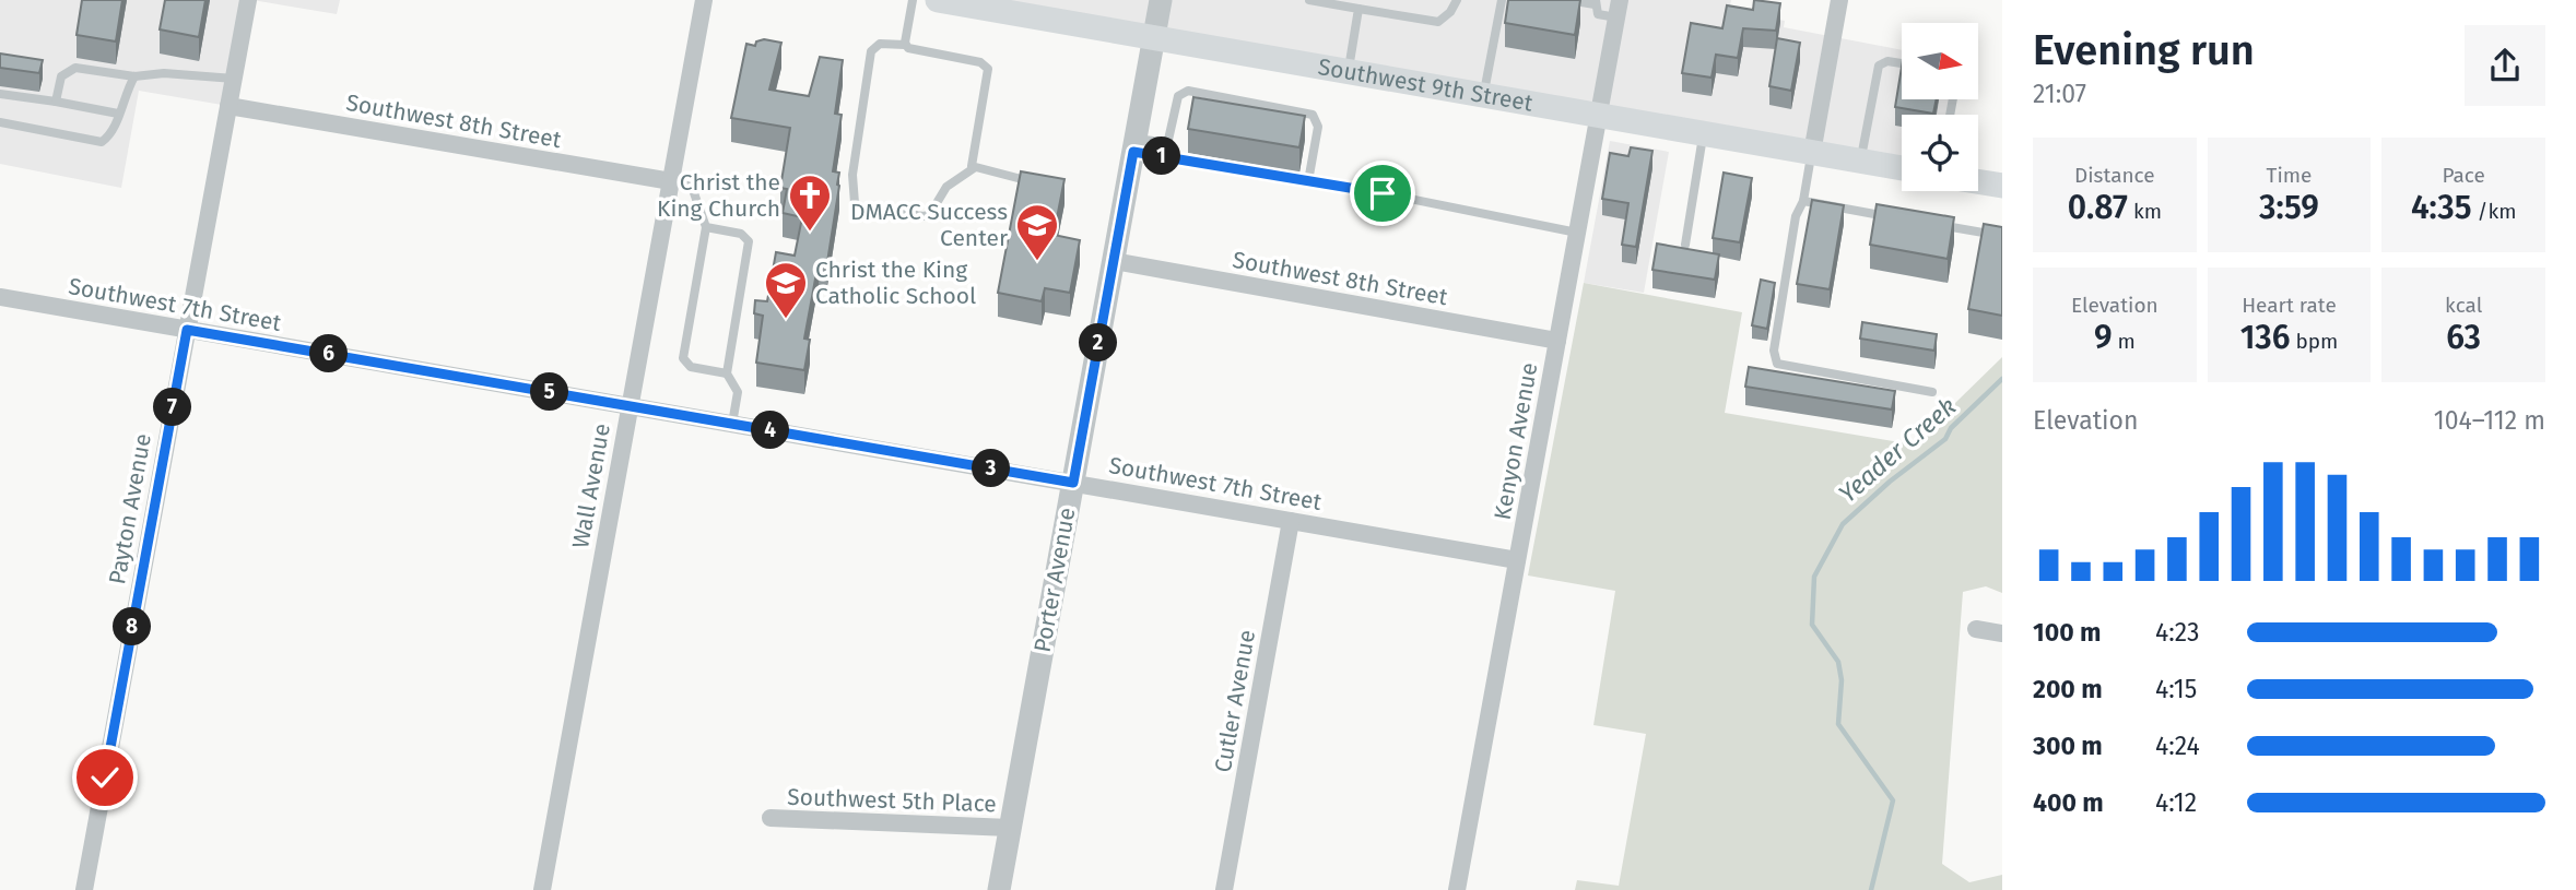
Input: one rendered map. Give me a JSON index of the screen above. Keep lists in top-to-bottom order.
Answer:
{
  "streets": {
    "main road": ["Southwest 9th Street"],
    "street": [
      "Southwest 8th Street",
      "Southwest 7th Street",
      "Kenyon Avenue",
      "Wall Avenue",
      "Payton Avenue",
      "Porter Avenue",
      "Cutler Avenue",
      "Southwest 5th Place"
    ]
  },
  "crossings": [
    ["Southwest 9th Street", "Kenyon Avenue"],
    ["Southwest 9th Street", "Porter Avenue"],
    ["Southwest 8th Street", "Kenyon Avenue"],
    ["Southwest 8th Street", "Wall Avenue"],
    ["Southwest 8th Street", "Payton Avenue"],
    ["Southwest 8th Street", "Porter Avenue"],
    ["Southwest 7th Street", "Kenyon Avenue"],
    ["Southwest 7th Street", "Wall Avenue"],
    ["Southwest 7th Street", "Payton Avenue"],
    ["Southwest 7th Street", "Porter Avenue"],
    ["Southwest 7th Street", "Cutler Avenue"],
    ["Porter Avenue", "Southwest 5th Place"]
  ],
  "water": ["Yeader Creek"],
  "places": {
    "church": ["Christ the King Church"],
    "school or university": ["DMACC Success Center", "Christ the King Catholic School"]
  },
  "north": "right",
  "page": {
    "heading": ["Evening run", "21:07"],
    "stats": [
      ["Distance", "0.87 km"],
      ["Time", "3:59"],
      ["Pace", "4:35 /km"],
      ["Elevation", "9 m"],
      ["Heart rate", "136 bpm"],
      ["kcal", "63"]
    ],
    "pins": [
      "1",
      "2",
      "6",
      "5",
      "7",
      "4",
      "3",
      "8"
    ],
    "chart": ["Elevation", "104–112 m"],
    "list": [
      {
        "name": "100 m",
        "note": "4:23"
      },
      {
        "name": "200 m",
        "note": "4:15"
      },
      {
        "name": "300 m",
        "note": "4:24"
      },
      {
        "name": "400 m",
        "note": "4:12"
      }
    ]
  }
}
